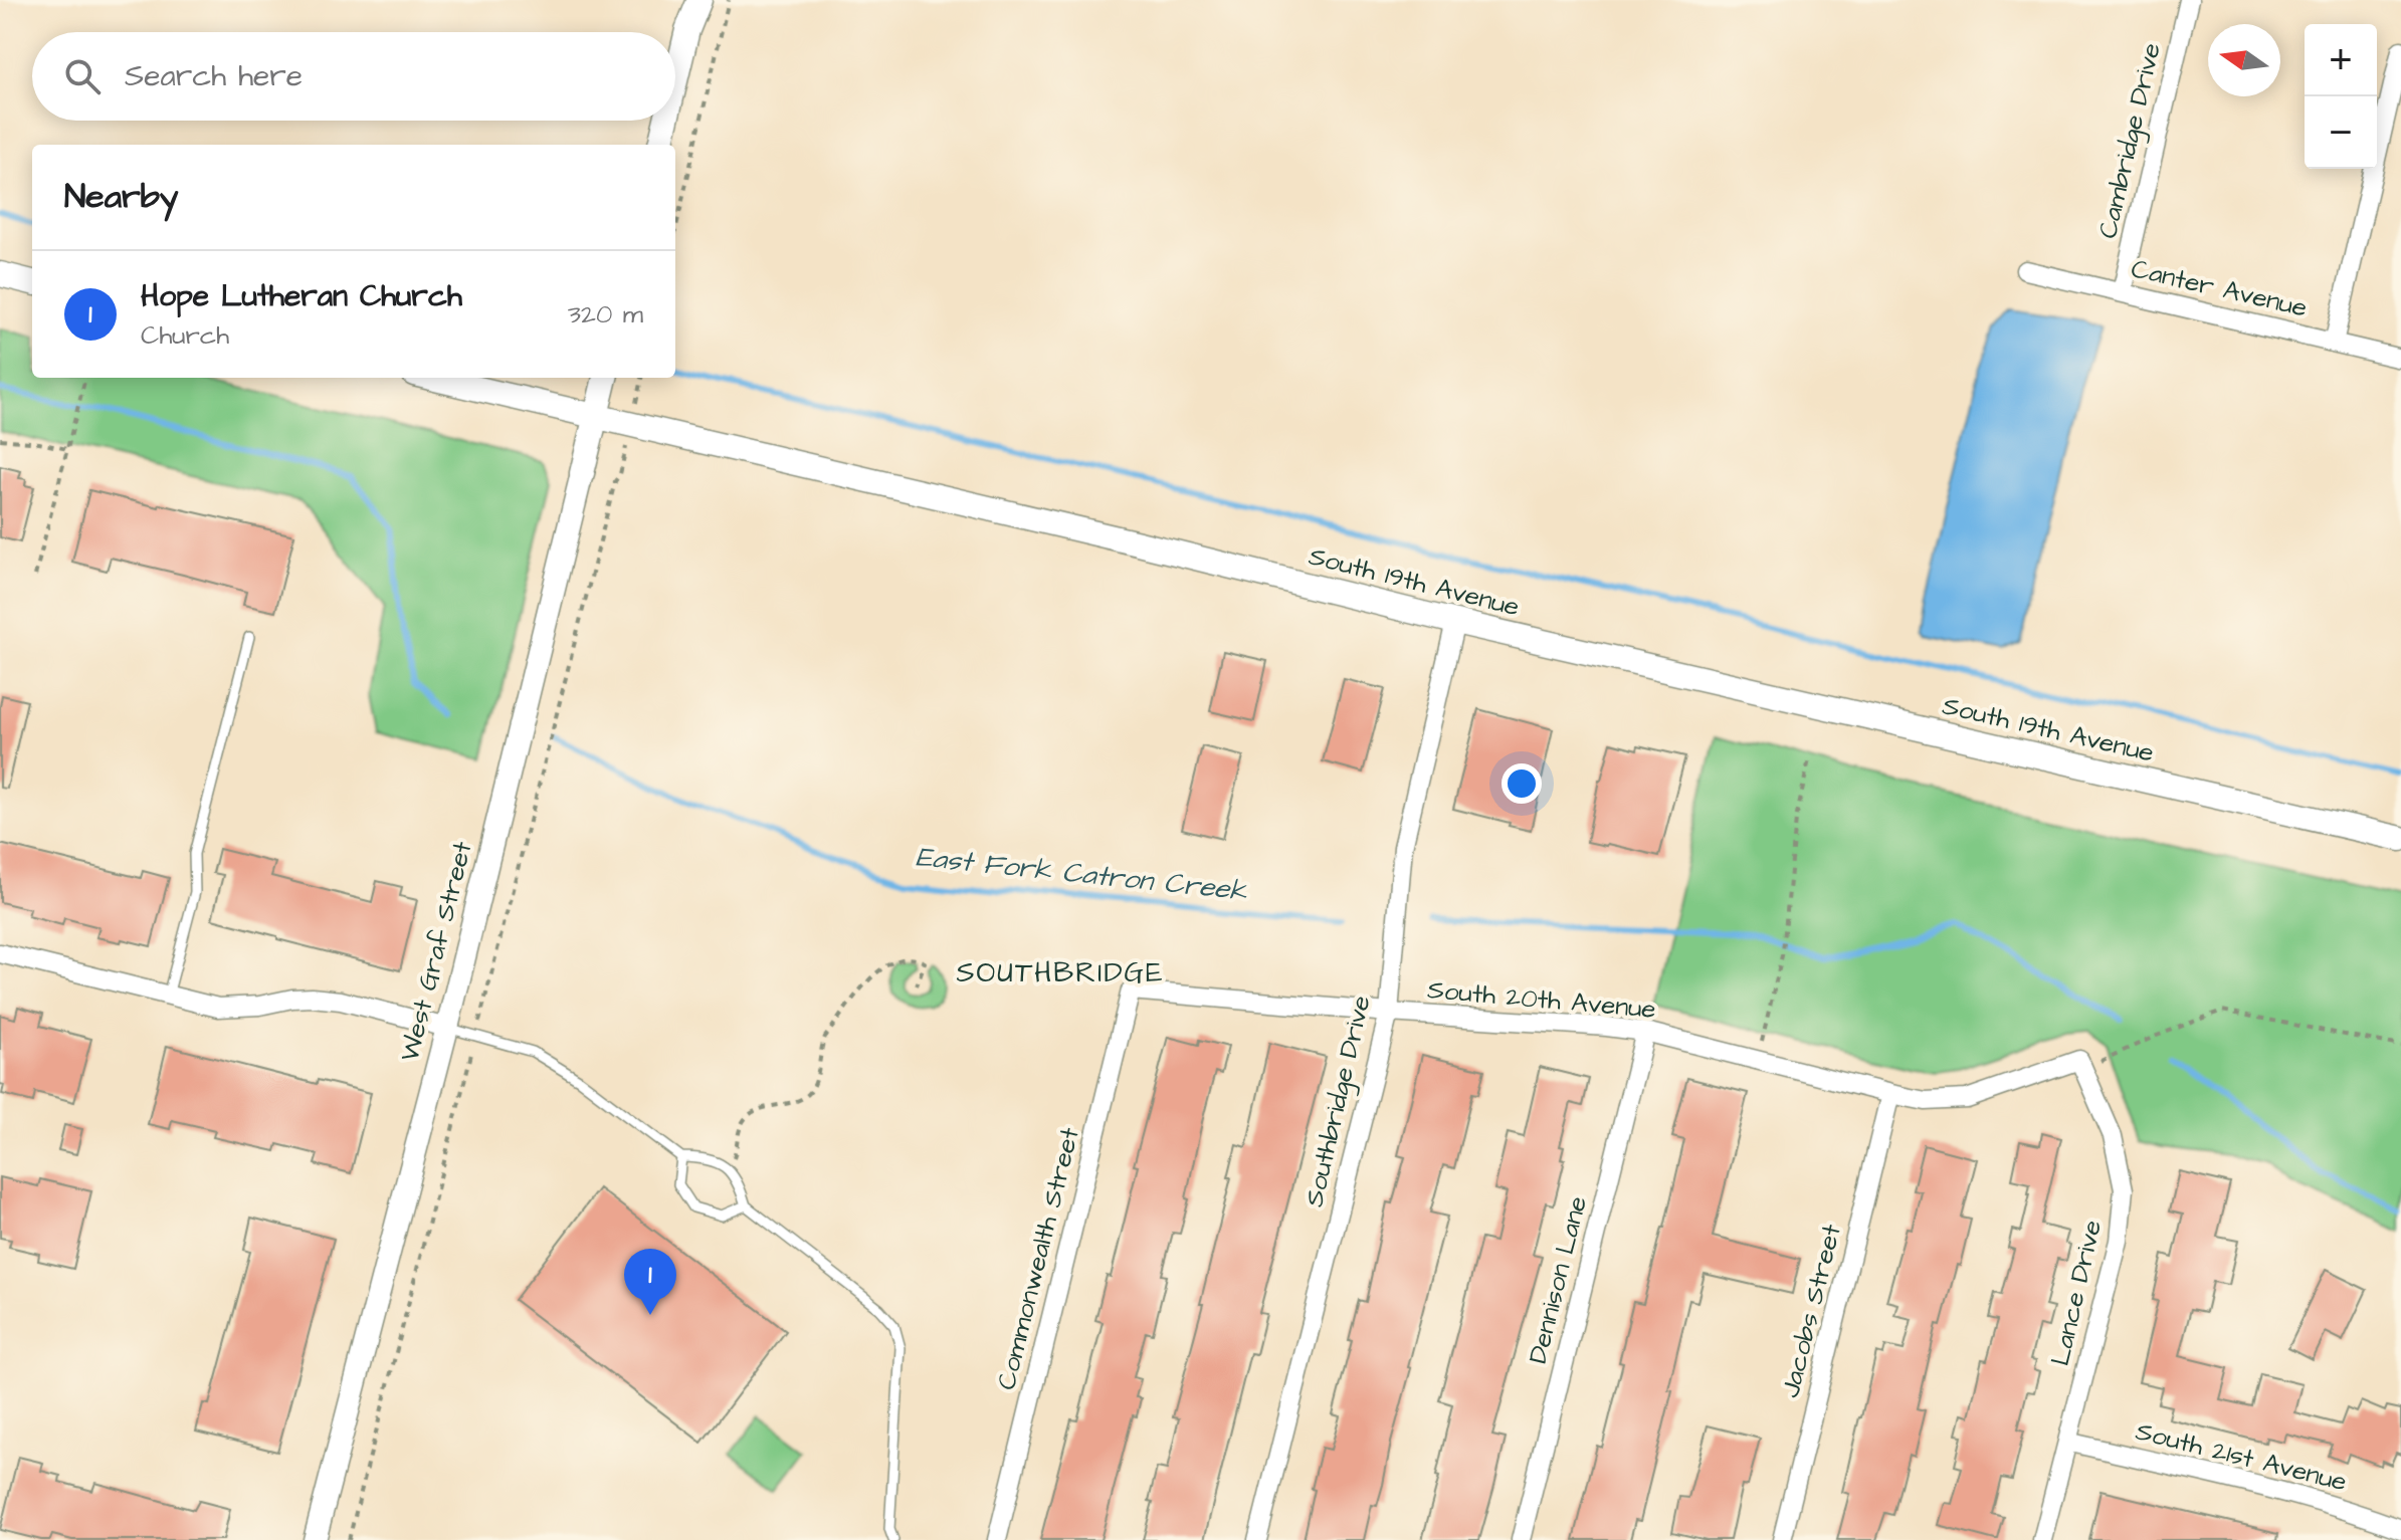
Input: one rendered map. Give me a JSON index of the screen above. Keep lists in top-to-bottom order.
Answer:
{
  "streets": {
    "main road": ["South 19th Avenue", "West Graf Street"],
    "street": [
      "Cambridge Drive",
      "Canter Avenue",
      "South 20th Avenue",
      "Southbridge Drive",
      "Commonwealth Street",
      "Dennison Lane",
      "Lance Drive",
      "Jacobs Street",
      "South 21st Avenue"
    ]
  },
  "crossings": [
    ["Cambridge Drive", "Canter Avenue"],
    ["South 19th Avenue", "West Graf Street"],
    ["South 19th Avenue", "Southbridge Drive"],
    ["South 20th Avenue", "Southbridge Drive"],
    ["South 20th Avenue", "Commonwealth Street"],
    ["South 20th Avenue", "Dennison Lane"],
    ["South 20th Avenue", "Lance Drive"],
    ["South 20th Avenue", "Jacobs Street"],
    ["Lance Drive", "South 21st Avenue"]
  ],
  "districts": ["SOUTHBRIDGE"],
  "water": ["East Fork Catron Creek"],
  "north": "left",
  "page": {
    "map_buttons": ["+", "−"],
    "search": "Search here",
    "heading": "Nearby",
    "list": [
      {
        "mark": "1",
        "name": "Hope Lutheran Church",
        "note": "Church",
        "value": "320 m"
      }
    ],
    "pins": "1"
  }
}
